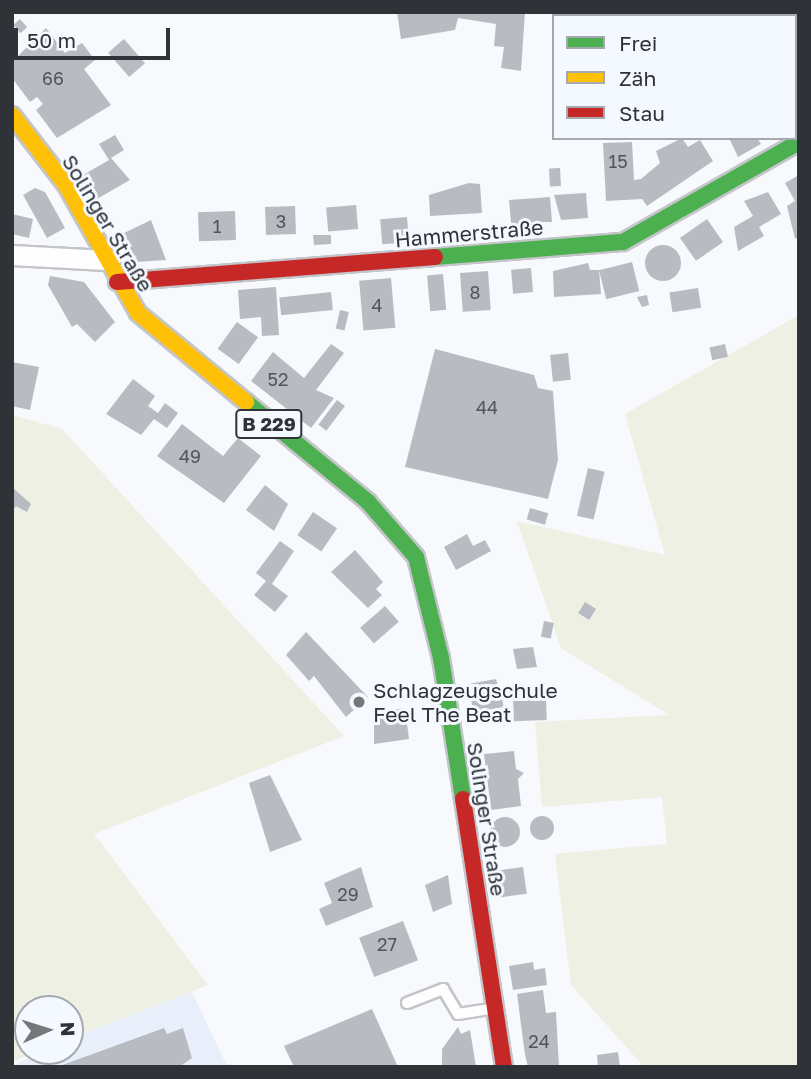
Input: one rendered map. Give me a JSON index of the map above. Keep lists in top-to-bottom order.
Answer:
{
  "streets": {
    "main road": ["Solinger Straße", "Hammerstraße", "B 229"]
  },
  "crossings": [
    ["Solinger Straße", "Hammerstraße"]
  ],
  "places": ["Schlagzeugschule Feel The Beat"],
  "house_numbers": [
    "66",
    "15",
    "3",
    "1",
    "8",
    "4",
    "52",
    "44",
    "49",
    "29",
    "27",
    "24"
  ],
  "legend": ["Frei", "Zäh", "Stau"],
  "scale_bar": "50 m",
  "north": "right"
}
